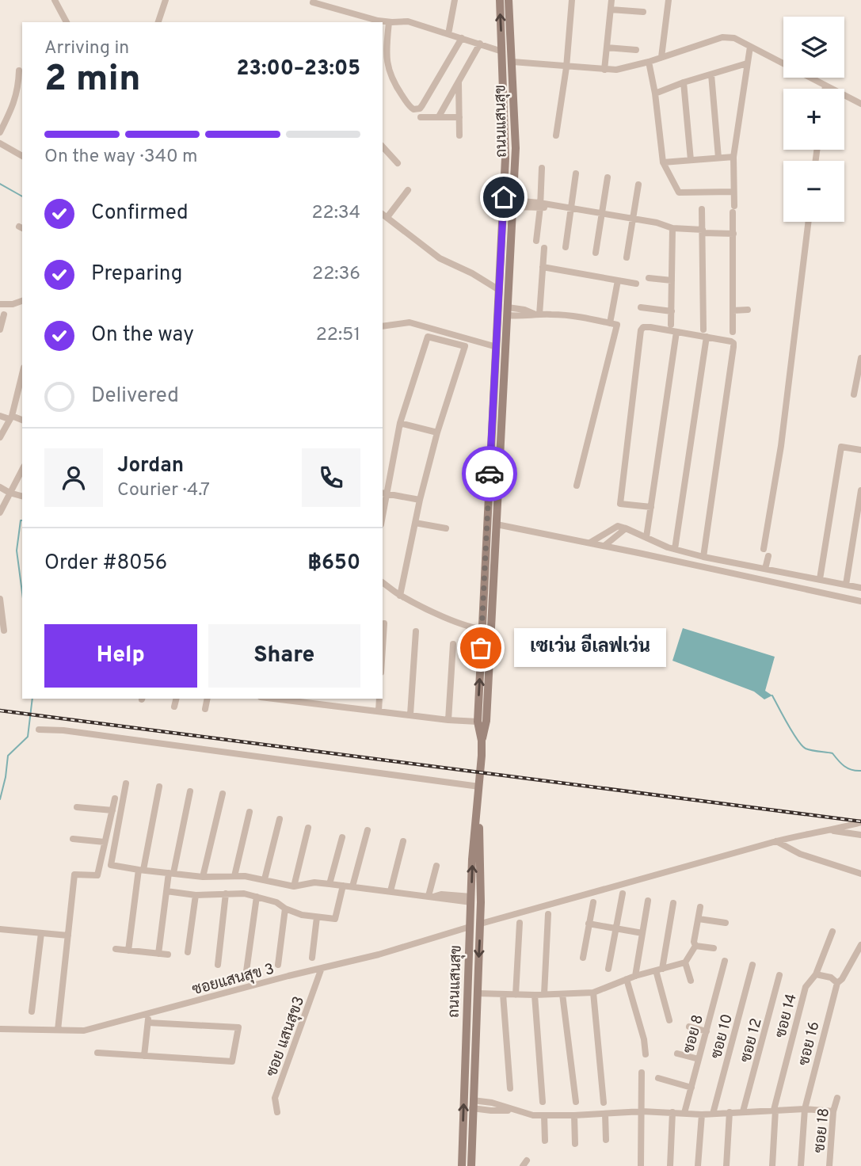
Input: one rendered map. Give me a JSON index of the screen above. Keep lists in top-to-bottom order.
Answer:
{
  "streets": {
    "main road": ["ถนนแสนสุข"],
    "street": [
      "ซอยแสนสุข 3",
      "ซอย 14",
      "ซอย 8",
      "ซอย แสนสุข3",
      "ซอย 10",
      "ซอย 12",
      "ซอย 16",
      "ซอย 18"
    ]
  },
  "crossings": [
    ["ถนนแสนสุข", "ซอยแสนสุข 3"],
    ["ซอยแสนสุข 3", "ซอย แสนสุข3"]
  ],
  "places": ["เซเว่น อีเลฟเว่น"],
  "page": {
    "map_buttons": ["+", "−"],
    "heading": ["2 min", "Arriving in", "23:00–23:05"],
    "panel": [
      "Jordan",
      "Courier · 4.7",
      "Order #8056",
      "฿650"
    ],
    "bar": "On the way · 340 m",
    "list": [
      ["Confirmed", "22:34"],
      ["Preparing", "22:36"],
      ["On the way", "22:51"],
      "Delivered"
    ],
    "buttons": ["Help", "Share"],
    "bubble": "เซเว่น อีเลฟเว่น"
  }
}
